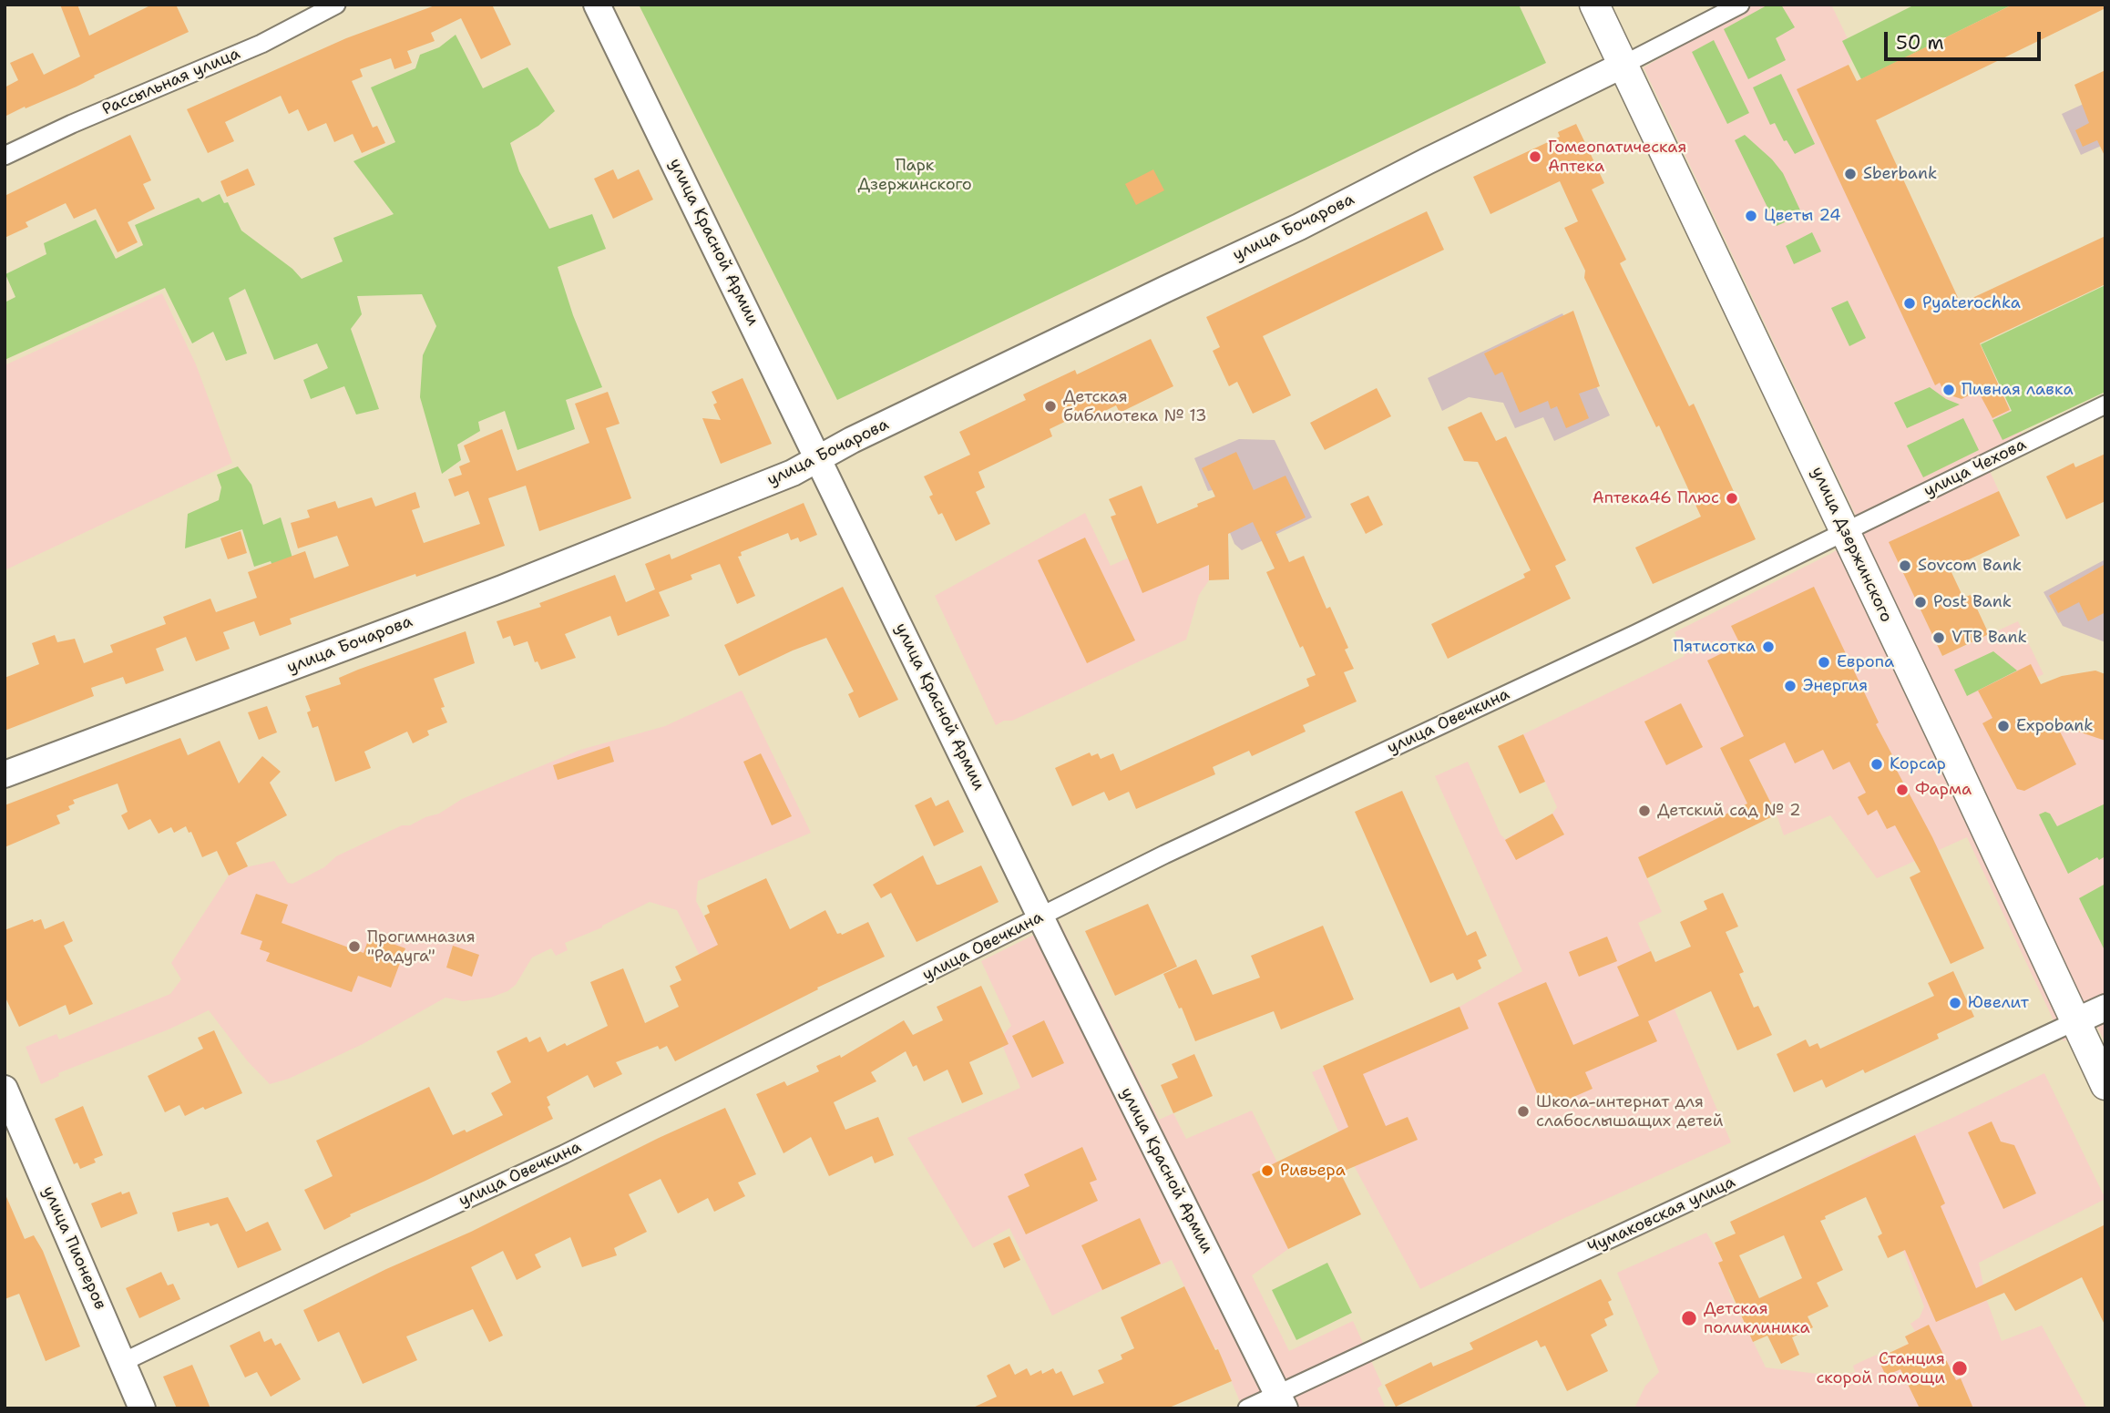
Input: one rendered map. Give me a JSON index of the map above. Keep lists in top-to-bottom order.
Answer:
{
  "streets": {
    "main road": ["улица Дзержинского"],
    "street": [
      "Рассыльная улица",
      "улица Бочарова",
      "улица Красной Армии",
      "улица Чехова",
      "улица Овечкина",
      "Чумаковская улица",
      "улица Пионеров"
    ]
  },
  "crossings": [
    ["улица Бочарова", "улица Красной Армии"],
    ["улица Бочарова", "улица Дзержинского"],
    ["улица Красной Армии", "улица Овечкина"],
    ["улица Красной Армии", "Чумаковская улица"],
    ["улица Чехова", "улица Дзержинского"],
    ["улица Чехова", "улица Овечкина"],
    ["улица Дзержинского", "улица Овечкина"],
    ["улица Дзержинского", "Чумаковская улица"],
    ["улица Овечкина", "улица Пионеров"]
  ],
  "parks": ["Парк Дзержинского"],
  "places": [
    "Гомеопатическая Аптека",
    "Sberbank",
    "Цветы 24",
    "Pyaterochka",
    "Пивная лавка",
    "Детская библиотека № 13",
    "Аптека46 Плюс",
    "Sovcom Bank",
    "Post Bank",
    "VTB Bank",
    "Пятисотка",
    "Европа",
    "Энергия",
    "Expobank",
    "Корсар",
    "Фарма",
    "Детский сад № 2",
    "Прогимназия \"Радуга\"",
    "Ювелит",
    "Школа-интернат для слабослышащих детей",
    "Ривьера",
    "Детская поликлиника",
    "Станция скорой помощи"
  ],
  "scale_bar": "50 m"
}
